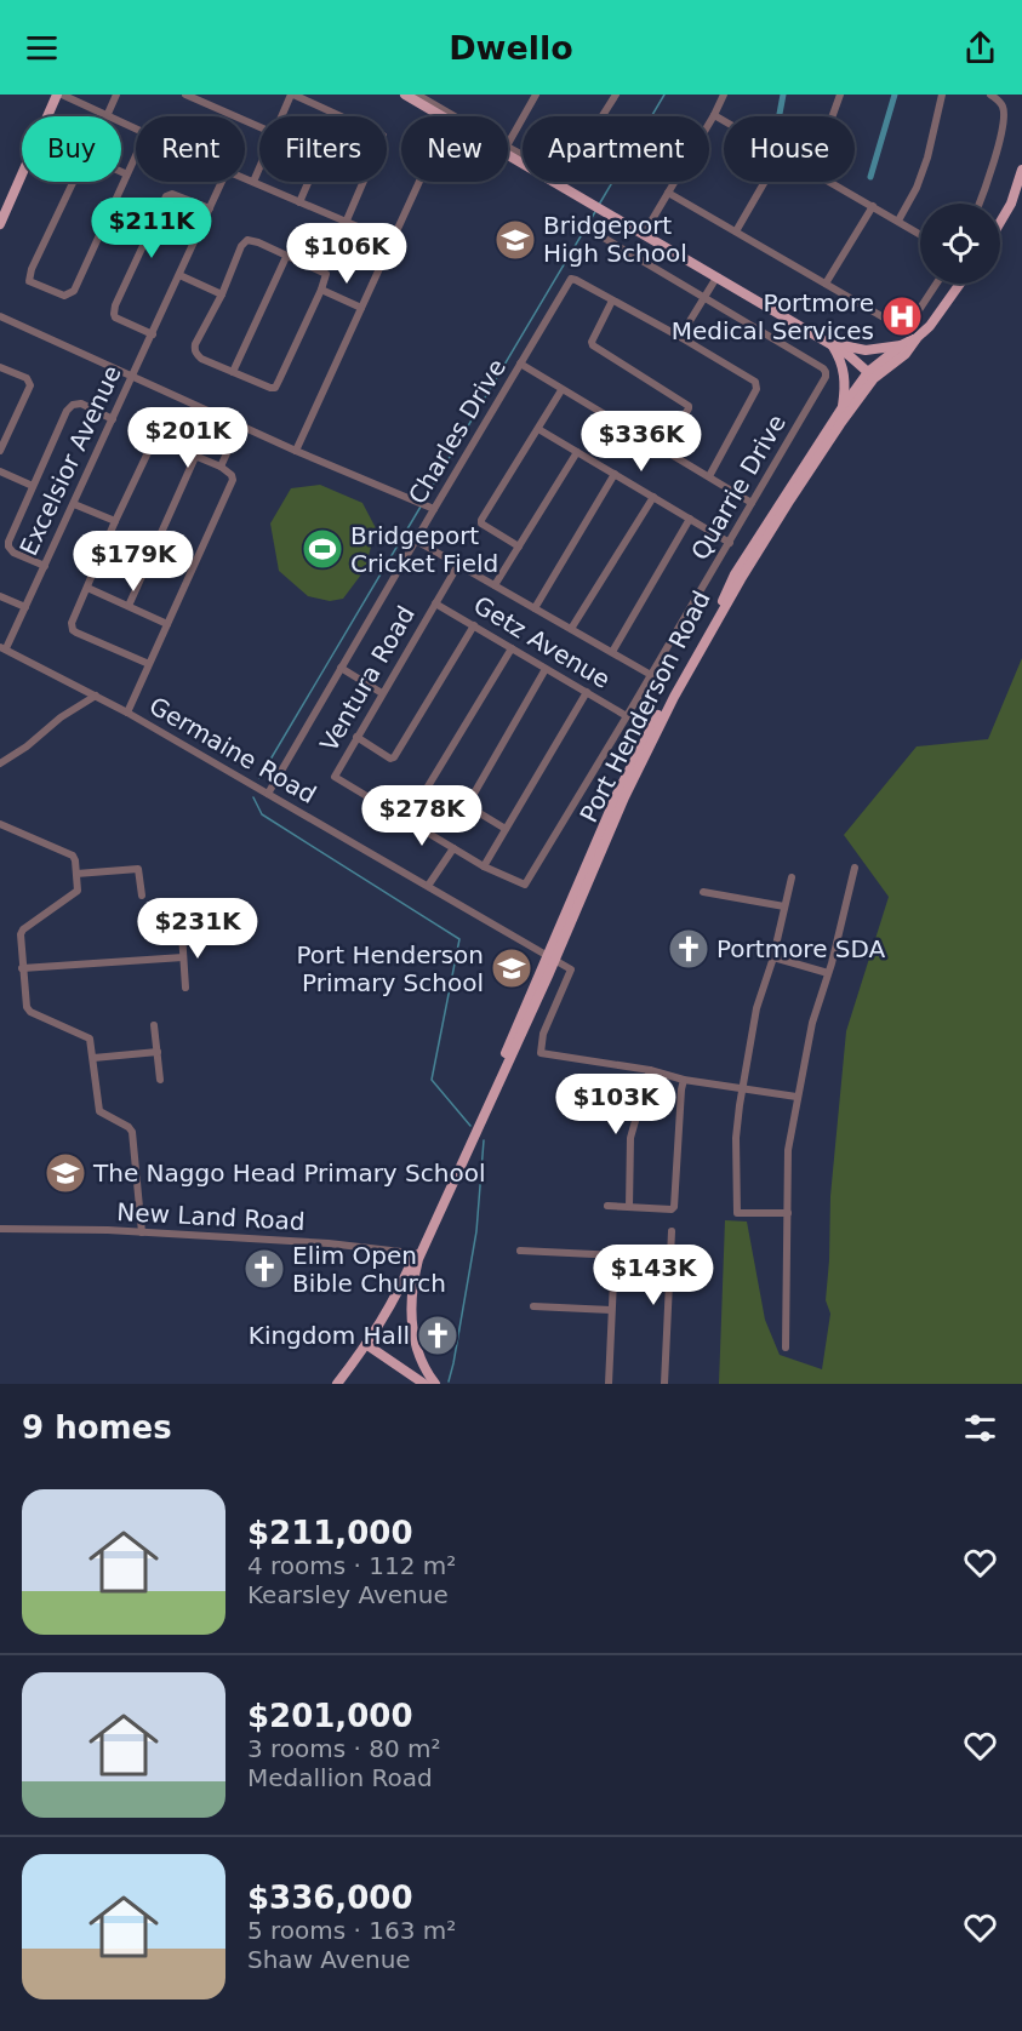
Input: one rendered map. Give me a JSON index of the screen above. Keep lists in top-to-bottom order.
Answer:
{
  "streets": {
    "main road": ["Port Henderson Road"],
    "street": [
      "Charles Drive",
      "Excelsior Avenue",
      "Quarrie Drive",
      "Getz Avenue",
      "Ventura Road",
      "Germaine Road",
      "New Land Road"
    ]
  },
  "crossings": [
    ["Charles Drive", "Germaine Road"],
    ["Excelsior Avenue", "Germaine Road"],
    ["Quarrie Drive", "Getz Avenue"],
    ["Getz Avenue", "Ventura Road"],
    ["Port Henderson Road", "Germaine Road"],
    ["Port Henderson Road", "New Land Road"]
  ],
  "places": {
    "school or university": ["Bridgeport High School", "Port Henderson Primary School", "The Naggo Head Primary School"],
    "hospital": ["Portmore Medical Services"],
    "sports": ["Bridgeport Cricket Field"],
    "church": ["Portmore SDA", "Elim Open Bible Church", "Kingdom Hall"]
  },
  "page": {
    "header": "Dwello",
    "chip": [
      "Buy",
      "Rent",
      "Filters",
      "New",
      "Apartment",
      "House"
    ],
    "price": [
      "$211K",
      "$106K",
      "$201K",
      "$336K",
      "$179K",
      "$278K",
      "$231K",
      "$103K",
      "$143K"
    ],
    "heading": "9 homes",
    "list": [
      {
        "name": "$211,000",
        "note": "4 rooms · 112 m² · Kearsley Avenue"
      },
      {
        "name": "$201,000",
        "note": "3 rooms · 80 m² · Medallion Road"
      },
      {
        "name": "$336,000",
        "note": "5 rooms · 163 m² · Shaw Avenue"
      }
    ]
  }
}
